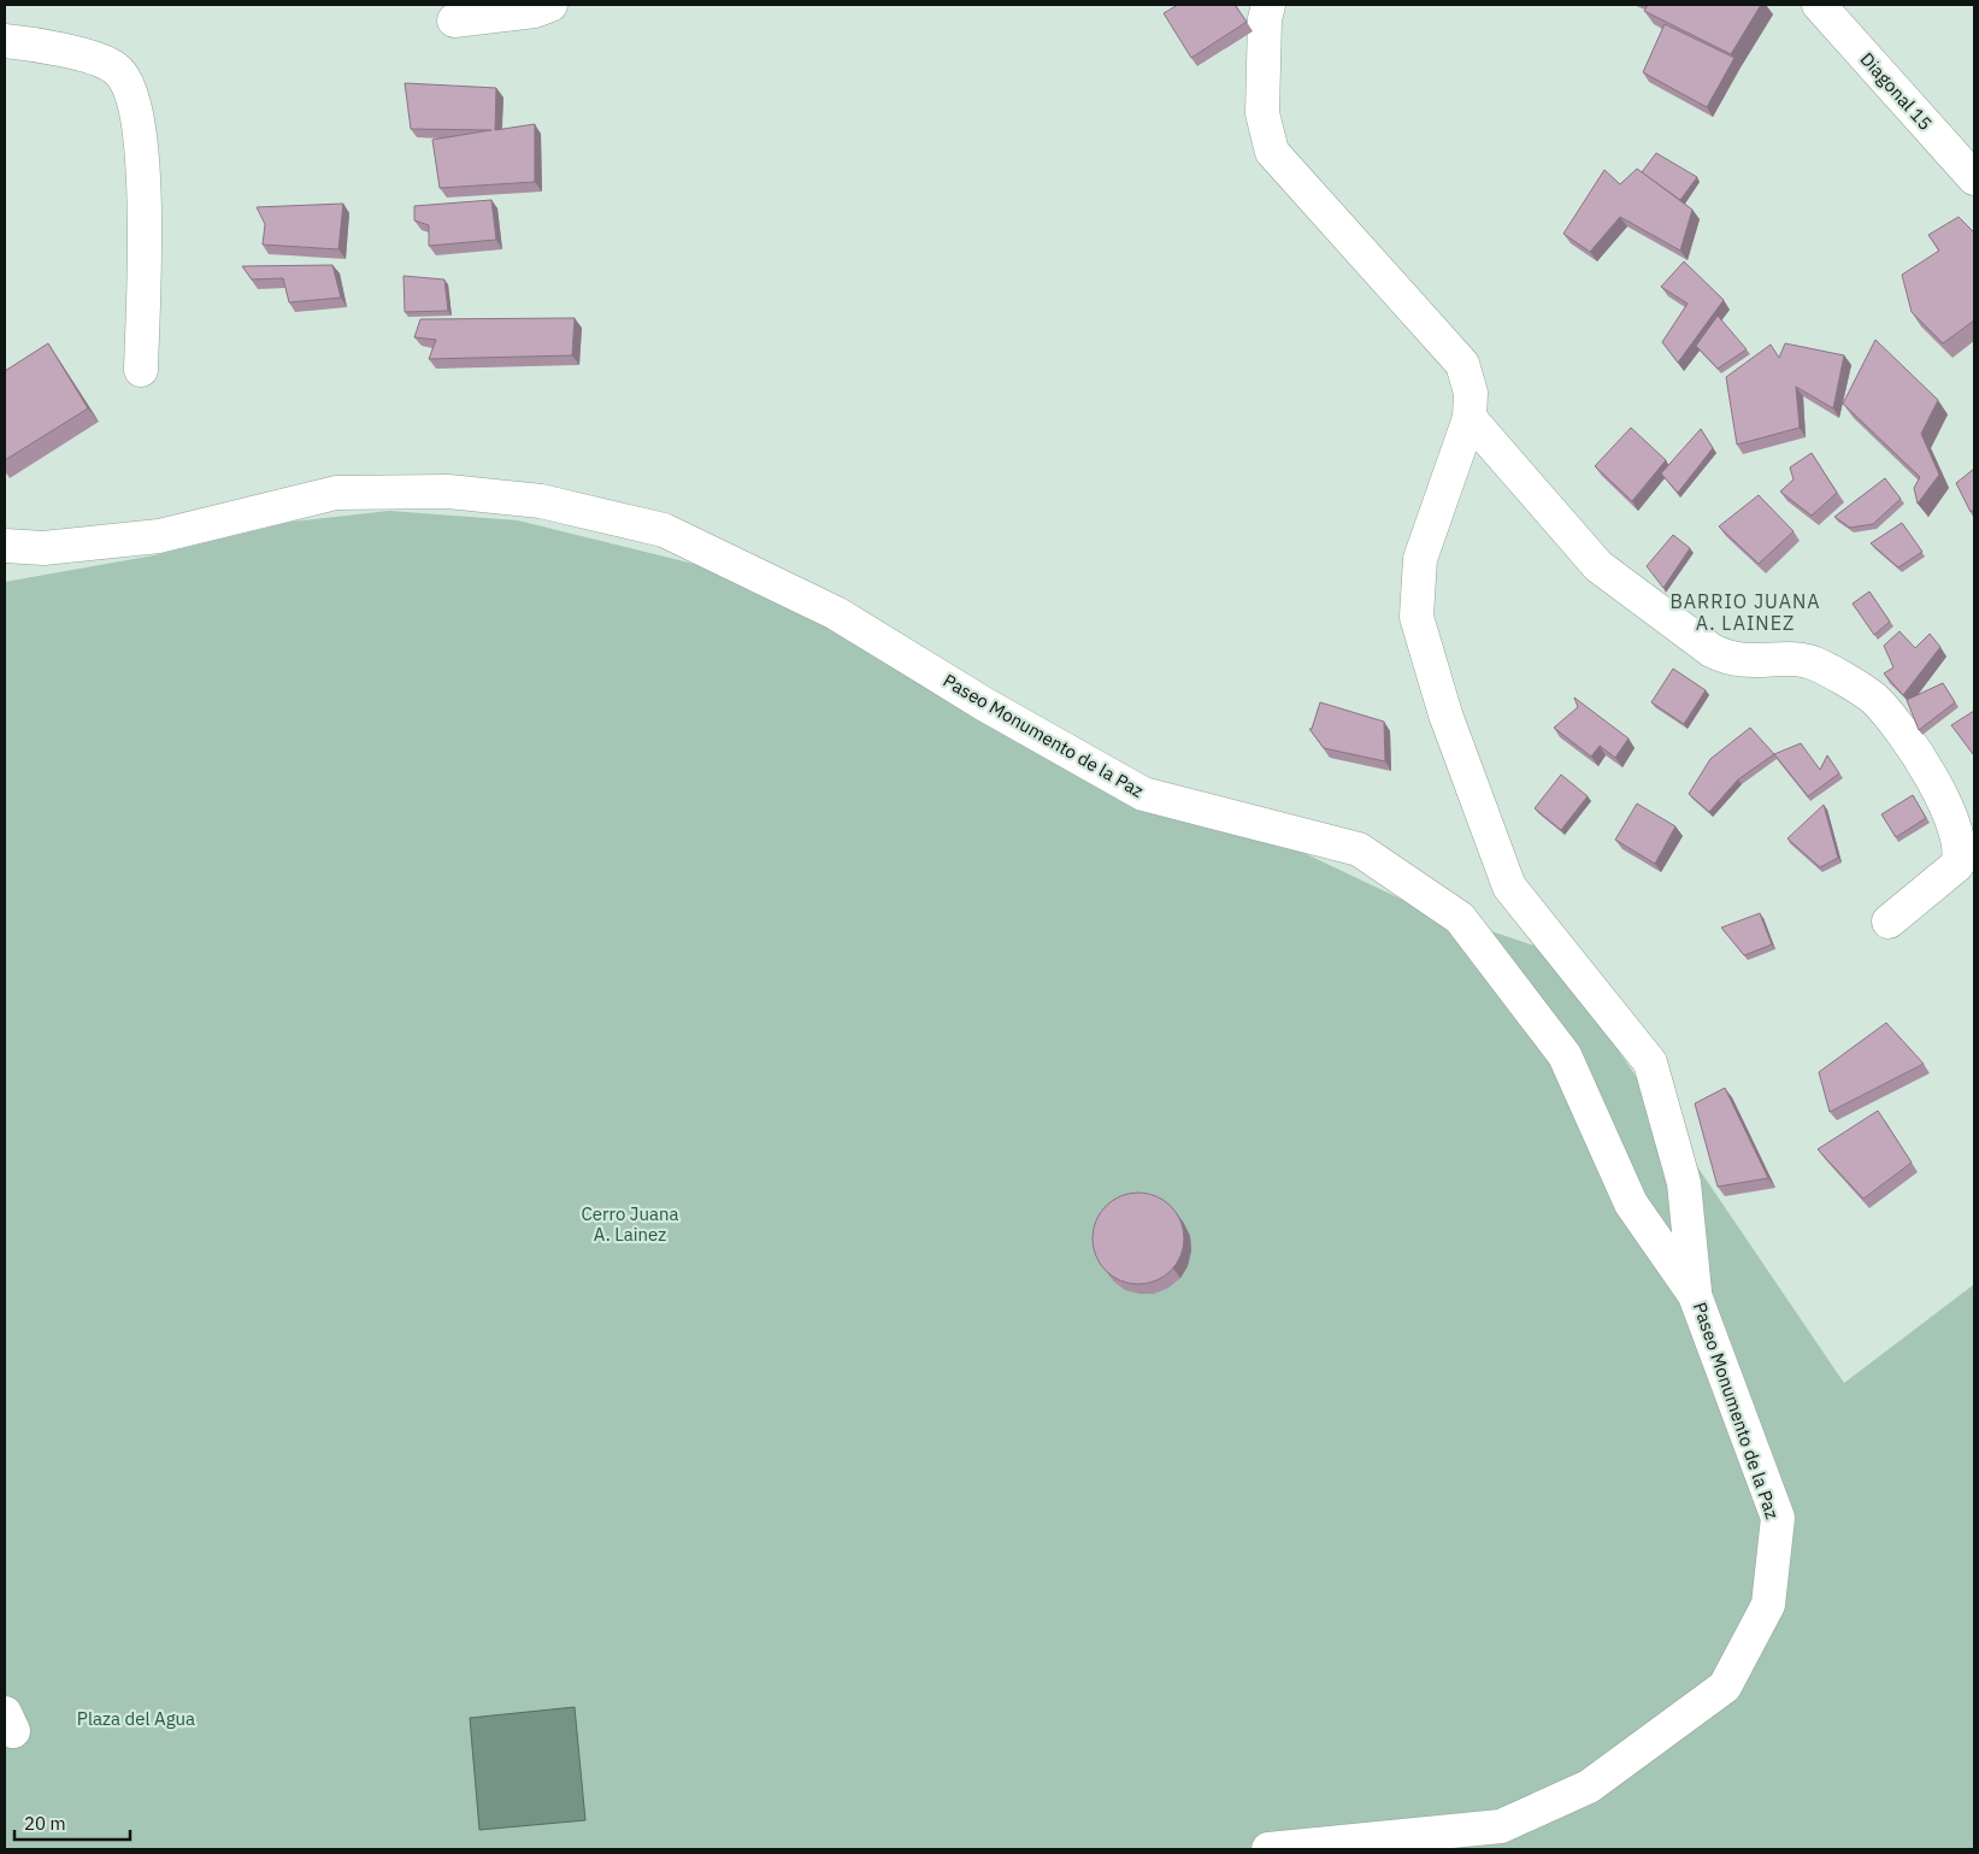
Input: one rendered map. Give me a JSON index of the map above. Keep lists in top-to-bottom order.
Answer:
{
  "streets": {
    "street": ["Diagonal 15", "Paseo Monumento de la Paz"]
  },
  "districts": ["BARRIO JUANA A. LAINEZ"],
  "parks": ["Cerro Juana A. Lainez", "Plaza del Agua"],
  "scale_bar": "20 m"
}
